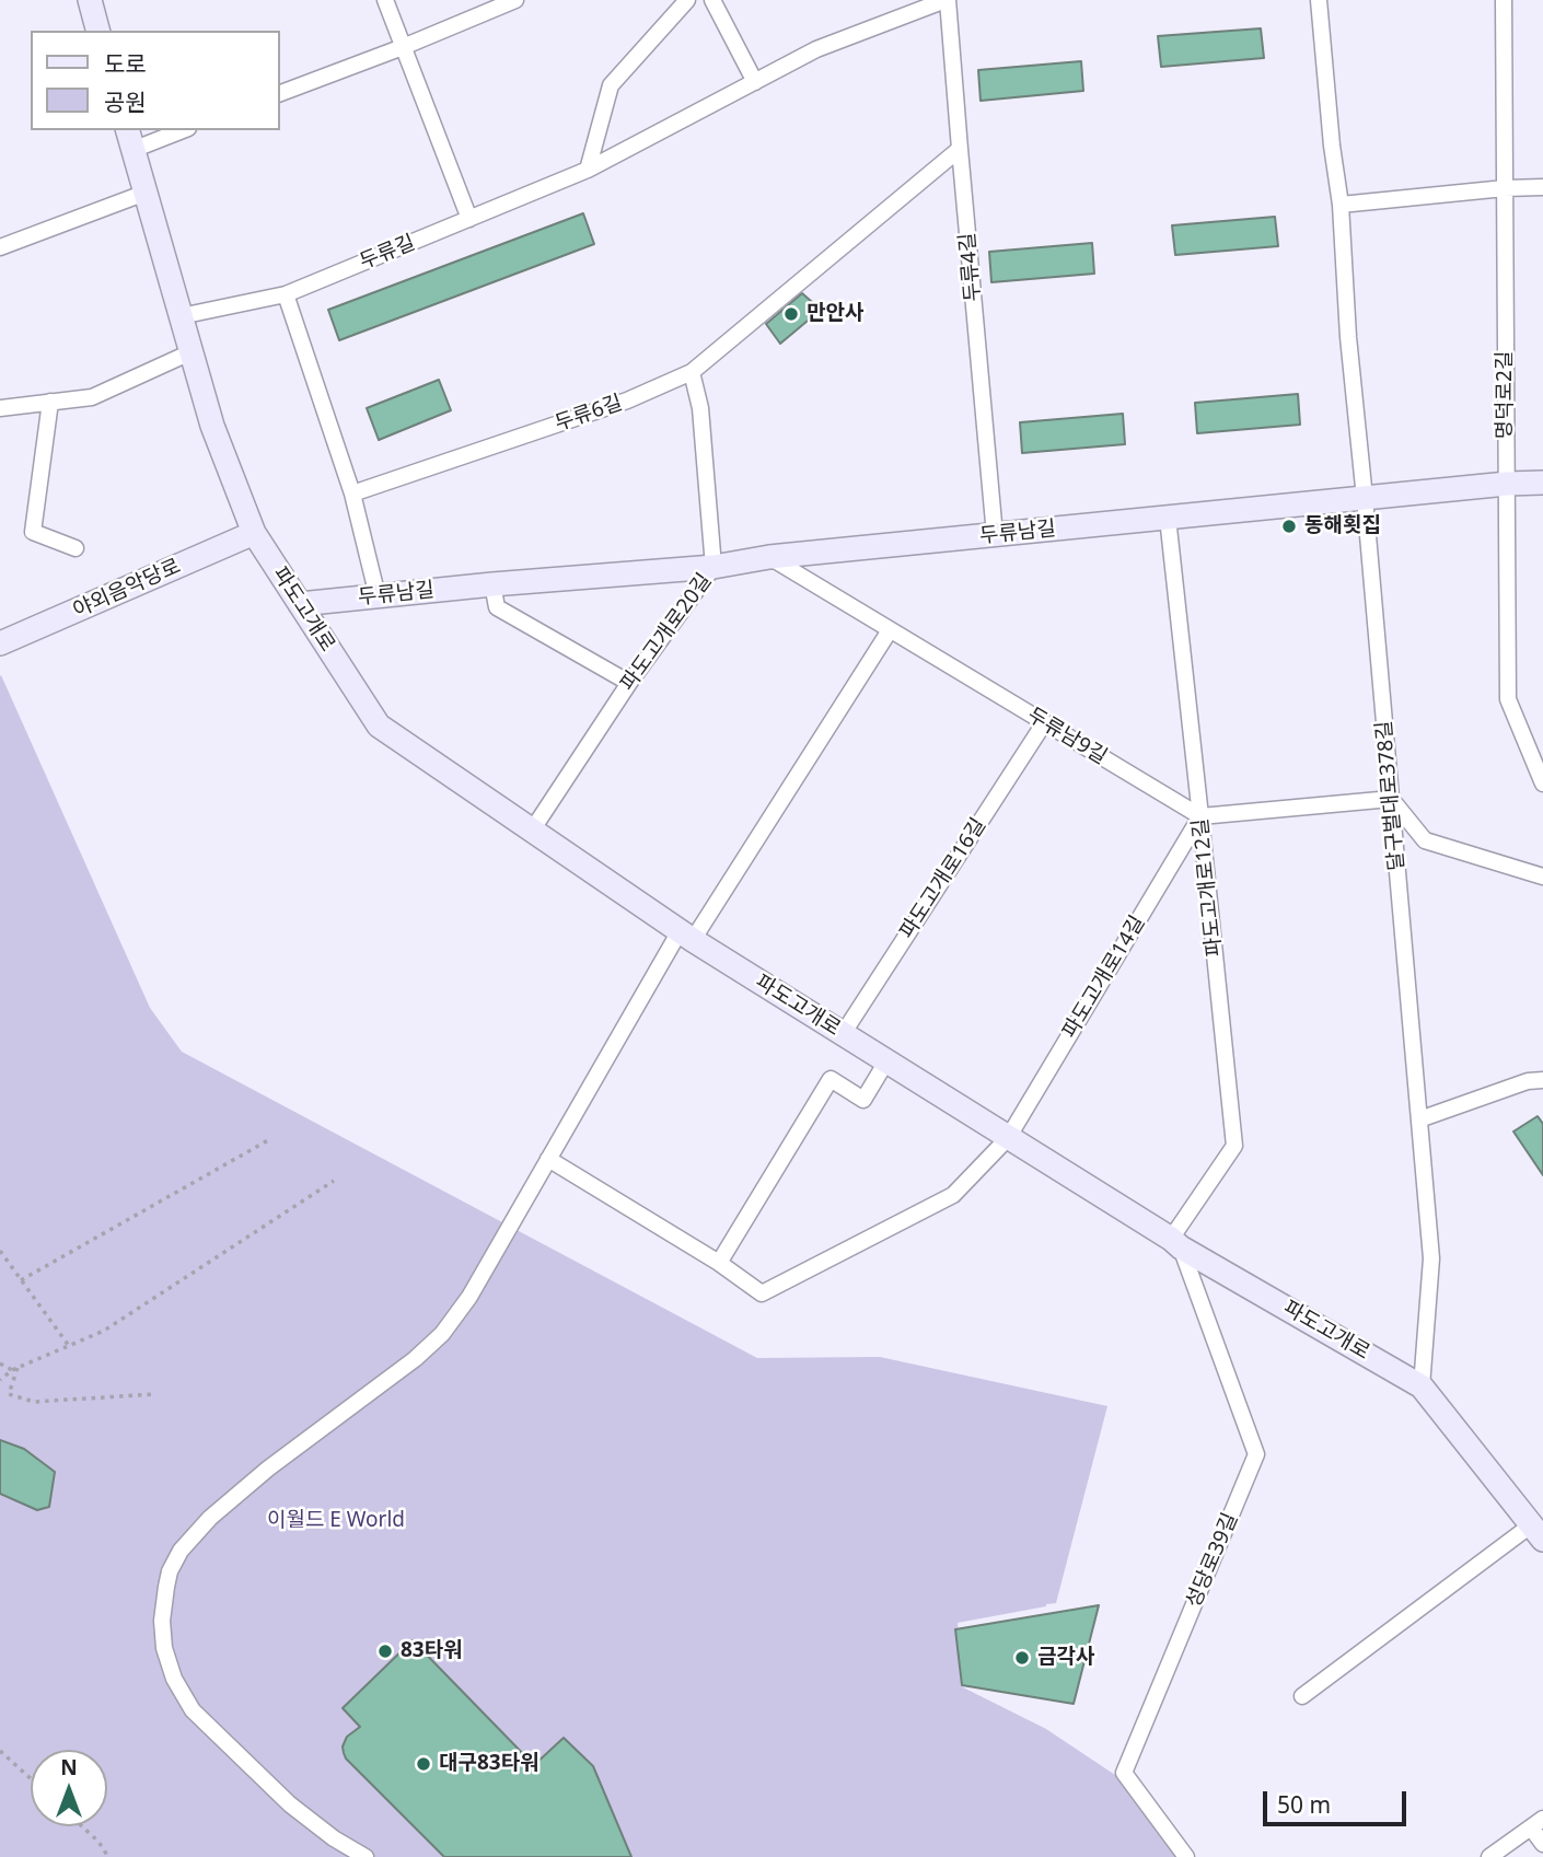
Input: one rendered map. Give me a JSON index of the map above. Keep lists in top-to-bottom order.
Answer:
{
  "streets": {
    "street": [
      "두류길",
      "두류4길",
      "명덕로2길",
      "두류6길",
      "두류남길",
      "야외음악당로",
      "파도고개로",
      "파도고개로20길",
      "두류남9길",
      "달구벌대로378길",
      "파도고개로16길",
      "파도고개로12길",
      "파도고개로14길",
      "성당로39길"
    ]
  },
  "crossings": [
    ["두류길", "두류4길"],
    ["두류길", "파도고개로"],
    ["두류4길", "두류6길"],
    ["두류4길", "두류남길"],
    ["명덕로2길", "두류남길"],
    ["두류6길", "파도고개로20길"],
    ["두류남길", "파도고개로"],
    ["두류남길", "파도고개로20길"],
    ["두류남길", "두류남9길"],
    ["두류남길", "달구벌대로378길"],
    ["두류남길", "파도고개로12길"],
    ["야외음악당로", "파도고개로"],
    ["파도고개로", "파도고개로20길"],
    ["파도고개로", "달구벌대로378길"],
    ["파도고개로", "파도고개로16길"],
    ["파도고개로", "파도고개로12길"],
    ["파도고개로", "파도고개로14길"],
    ["파도고개로", "성당로39길"],
    ["두류남9길", "파도고개로16길"],
    ["두류남9길", "파도고개로12길"],
    ["두류남9길", "파도고개로14길"],
    ["파도고개로12길", "파도고개로14길"],
    ["파도고개로12길", "성당로39길"]
  ],
  "parks": ["이월드 E World"],
  "places": [
    "만안사",
    "동해횟집",
    "83타워",
    "금각사",
    "대구83타워"
  ],
  "legend": ["도로", "공원"],
  "scale_bar": "50 m",
  "north": "top"
}
